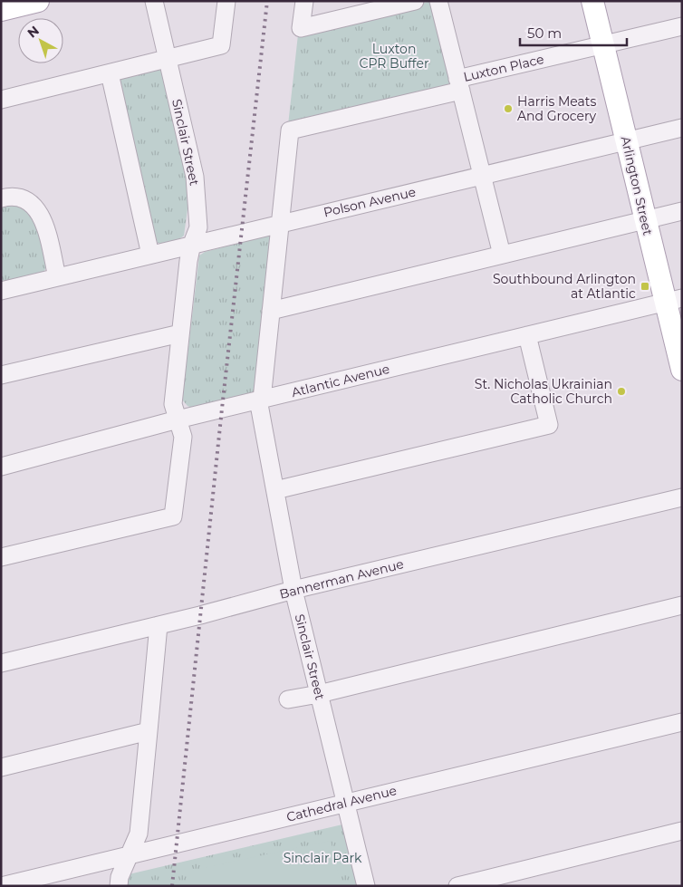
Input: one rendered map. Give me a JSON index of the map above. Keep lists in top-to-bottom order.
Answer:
{
  "streets": {
    "main road": ["Arlington Street"],
    "street": [
      "Luxton Place",
      "Sinclair Street",
      "Polson Avenue",
      "Atlantic Avenue",
      "Bannerman Avenue",
      "Cathedral Avenue"
    ]
  },
  "crossings": [
    ["Luxton Place", "Sinclair Street"],
    ["Luxton Place", "Arlington Street"],
    ["Luxton Place", "Polson Avenue"],
    ["Sinclair Street", "Polson Avenue"],
    ["Sinclair Street", "Atlantic Avenue"],
    ["Sinclair Street", "Bannerman Avenue"],
    ["Sinclair Street", "Cathedral Avenue"],
    ["Arlington Street", "Polson Avenue"],
    ["Arlington Street", "Atlantic Avenue"]
  ],
  "parks": ["Luxton CPR Buffer", "Sinclair Park"],
  "places": {
    "other": ["Harris Meats And Grocery", "St. Nicholas Ukrainian Catholic Church"],
    "transit": ["Southbound Arlington at Atlantic"]
  },
  "scale_bar": "50 m",
  "north": "top left"
}
